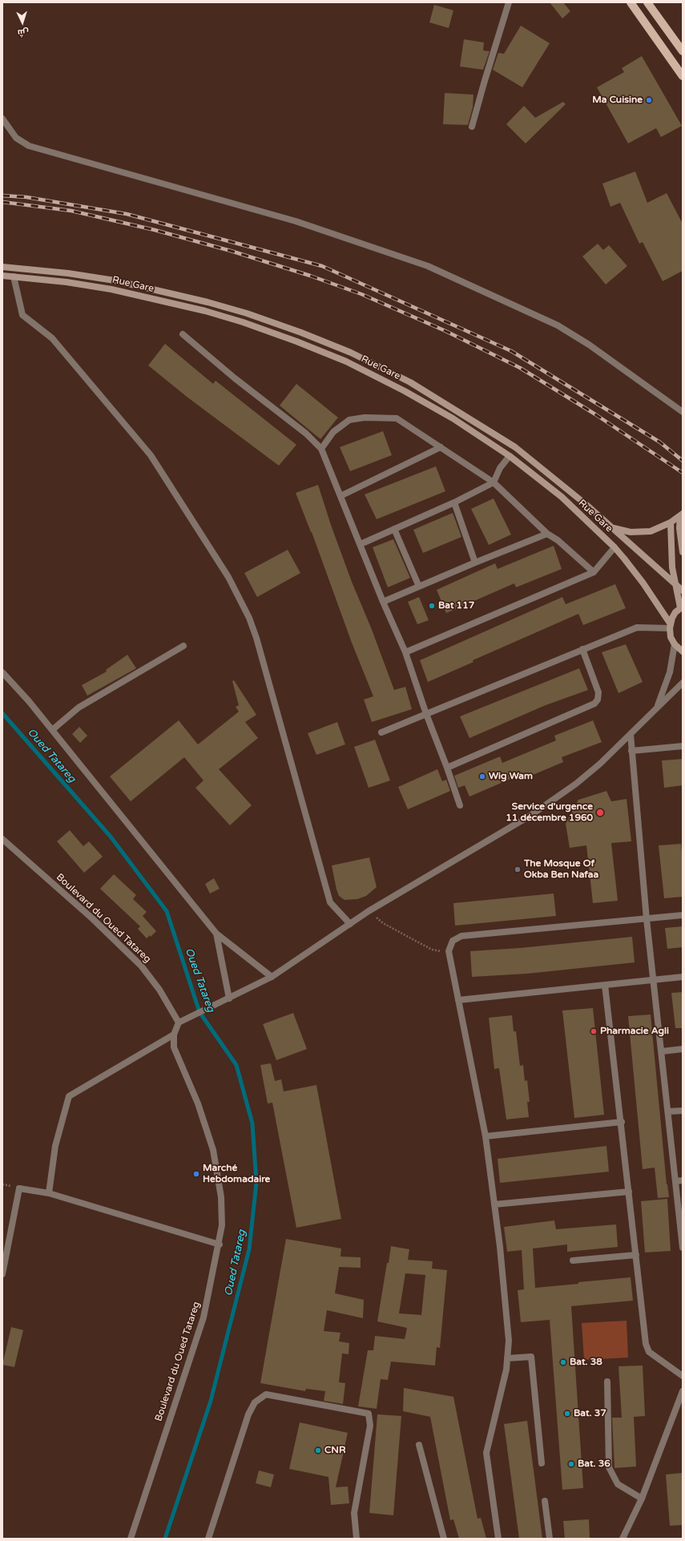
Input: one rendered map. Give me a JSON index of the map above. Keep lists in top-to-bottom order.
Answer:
{
  "streets": {
    "main road": ["Rue Gare"],
    "street": ["Boulevard du Oued Tatareg"]
  },
  "water": ["Oued Tatareg"],
  "places": [
    "Ma Cuisine",
    "Bat 117",
    "Wig Wam",
    "Service d'urgence 11 décembre 1960",
    "The Mosque Of Okba Ben Nafaa",
    "Pharmacie Agli",
    "Marché Hebdomadaire",
    "Bat. 38",
    "Bat. 37",
    "CNR",
    "Bat. 36"
  ],
  "north": "bottom"
}
